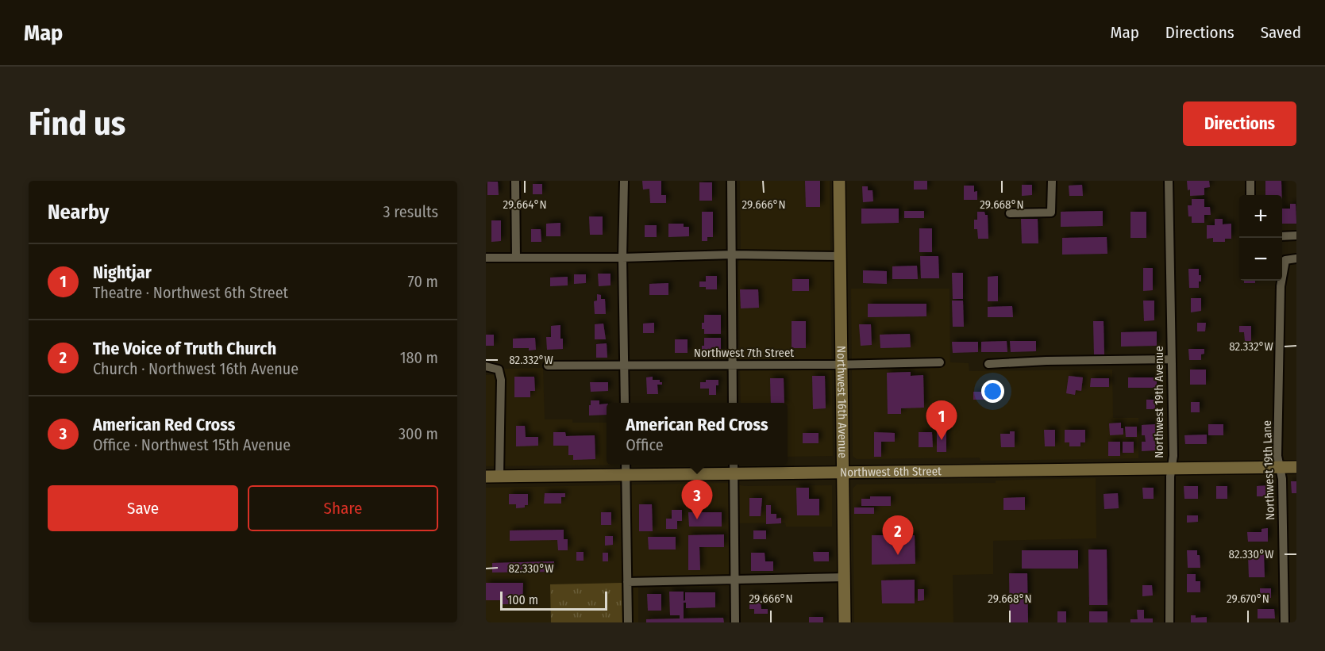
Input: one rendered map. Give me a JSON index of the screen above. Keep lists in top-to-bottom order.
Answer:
{
  "streets": {
    "main road": ["Northwest 16th Avenue", "Northwest 6th Street"],
    "street": ["Northwest 7th Street", "Northwest 19th Avenue", "Northwest 19th Lane"]
  },
  "crossings": [
    ["Northwest 7th Street", "Northwest 16th Avenue"],
    ["Northwest 16th Avenue", "Northwest 6th Street"],
    ["Northwest 19th Avenue", "Northwest 6th Street"],
    ["Northwest 19th Lane", "Northwest 6th Street"]
  ],
  "scale_bar": "100 m",
  "page": {
    "header": "Map",
    "nav": ["Map", "Directions", "Saved"],
    "buttons": [
      "Directions",
      ["Save", "Share"]
    ],
    "title": "Find us",
    "heading": ["Nearby", "3 results"],
    "map_buttons": ["+", "−"],
    "list": [
      {
        "mark": "1",
        "name": "Nightjar",
        "note": "Theatre · Northwest 6th Street",
        "value": "70 m"
      },
      {
        "mark": "2",
        "name": "The Voice of Truth Church",
        "note": "Church · Northwest 16th Avenue",
        "value": "180 m"
      },
      {
        "mark": "3",
        "name": "American Red Cross",
        "note": "Office · Northwest 15th Avenue",
        "value": "300 m"
      }
    ],
    "pins": ["1", "3", "2"],
    "popup": ["American Red Cross", "Office"],
    "scale": "100 m"
  },
  "coordinates": [
    "29.664°N",
    "29.666°N",
    "29.668°N",
    "82.332°W",
    "82.330°W",
    "29.670°N"
  ]
}
